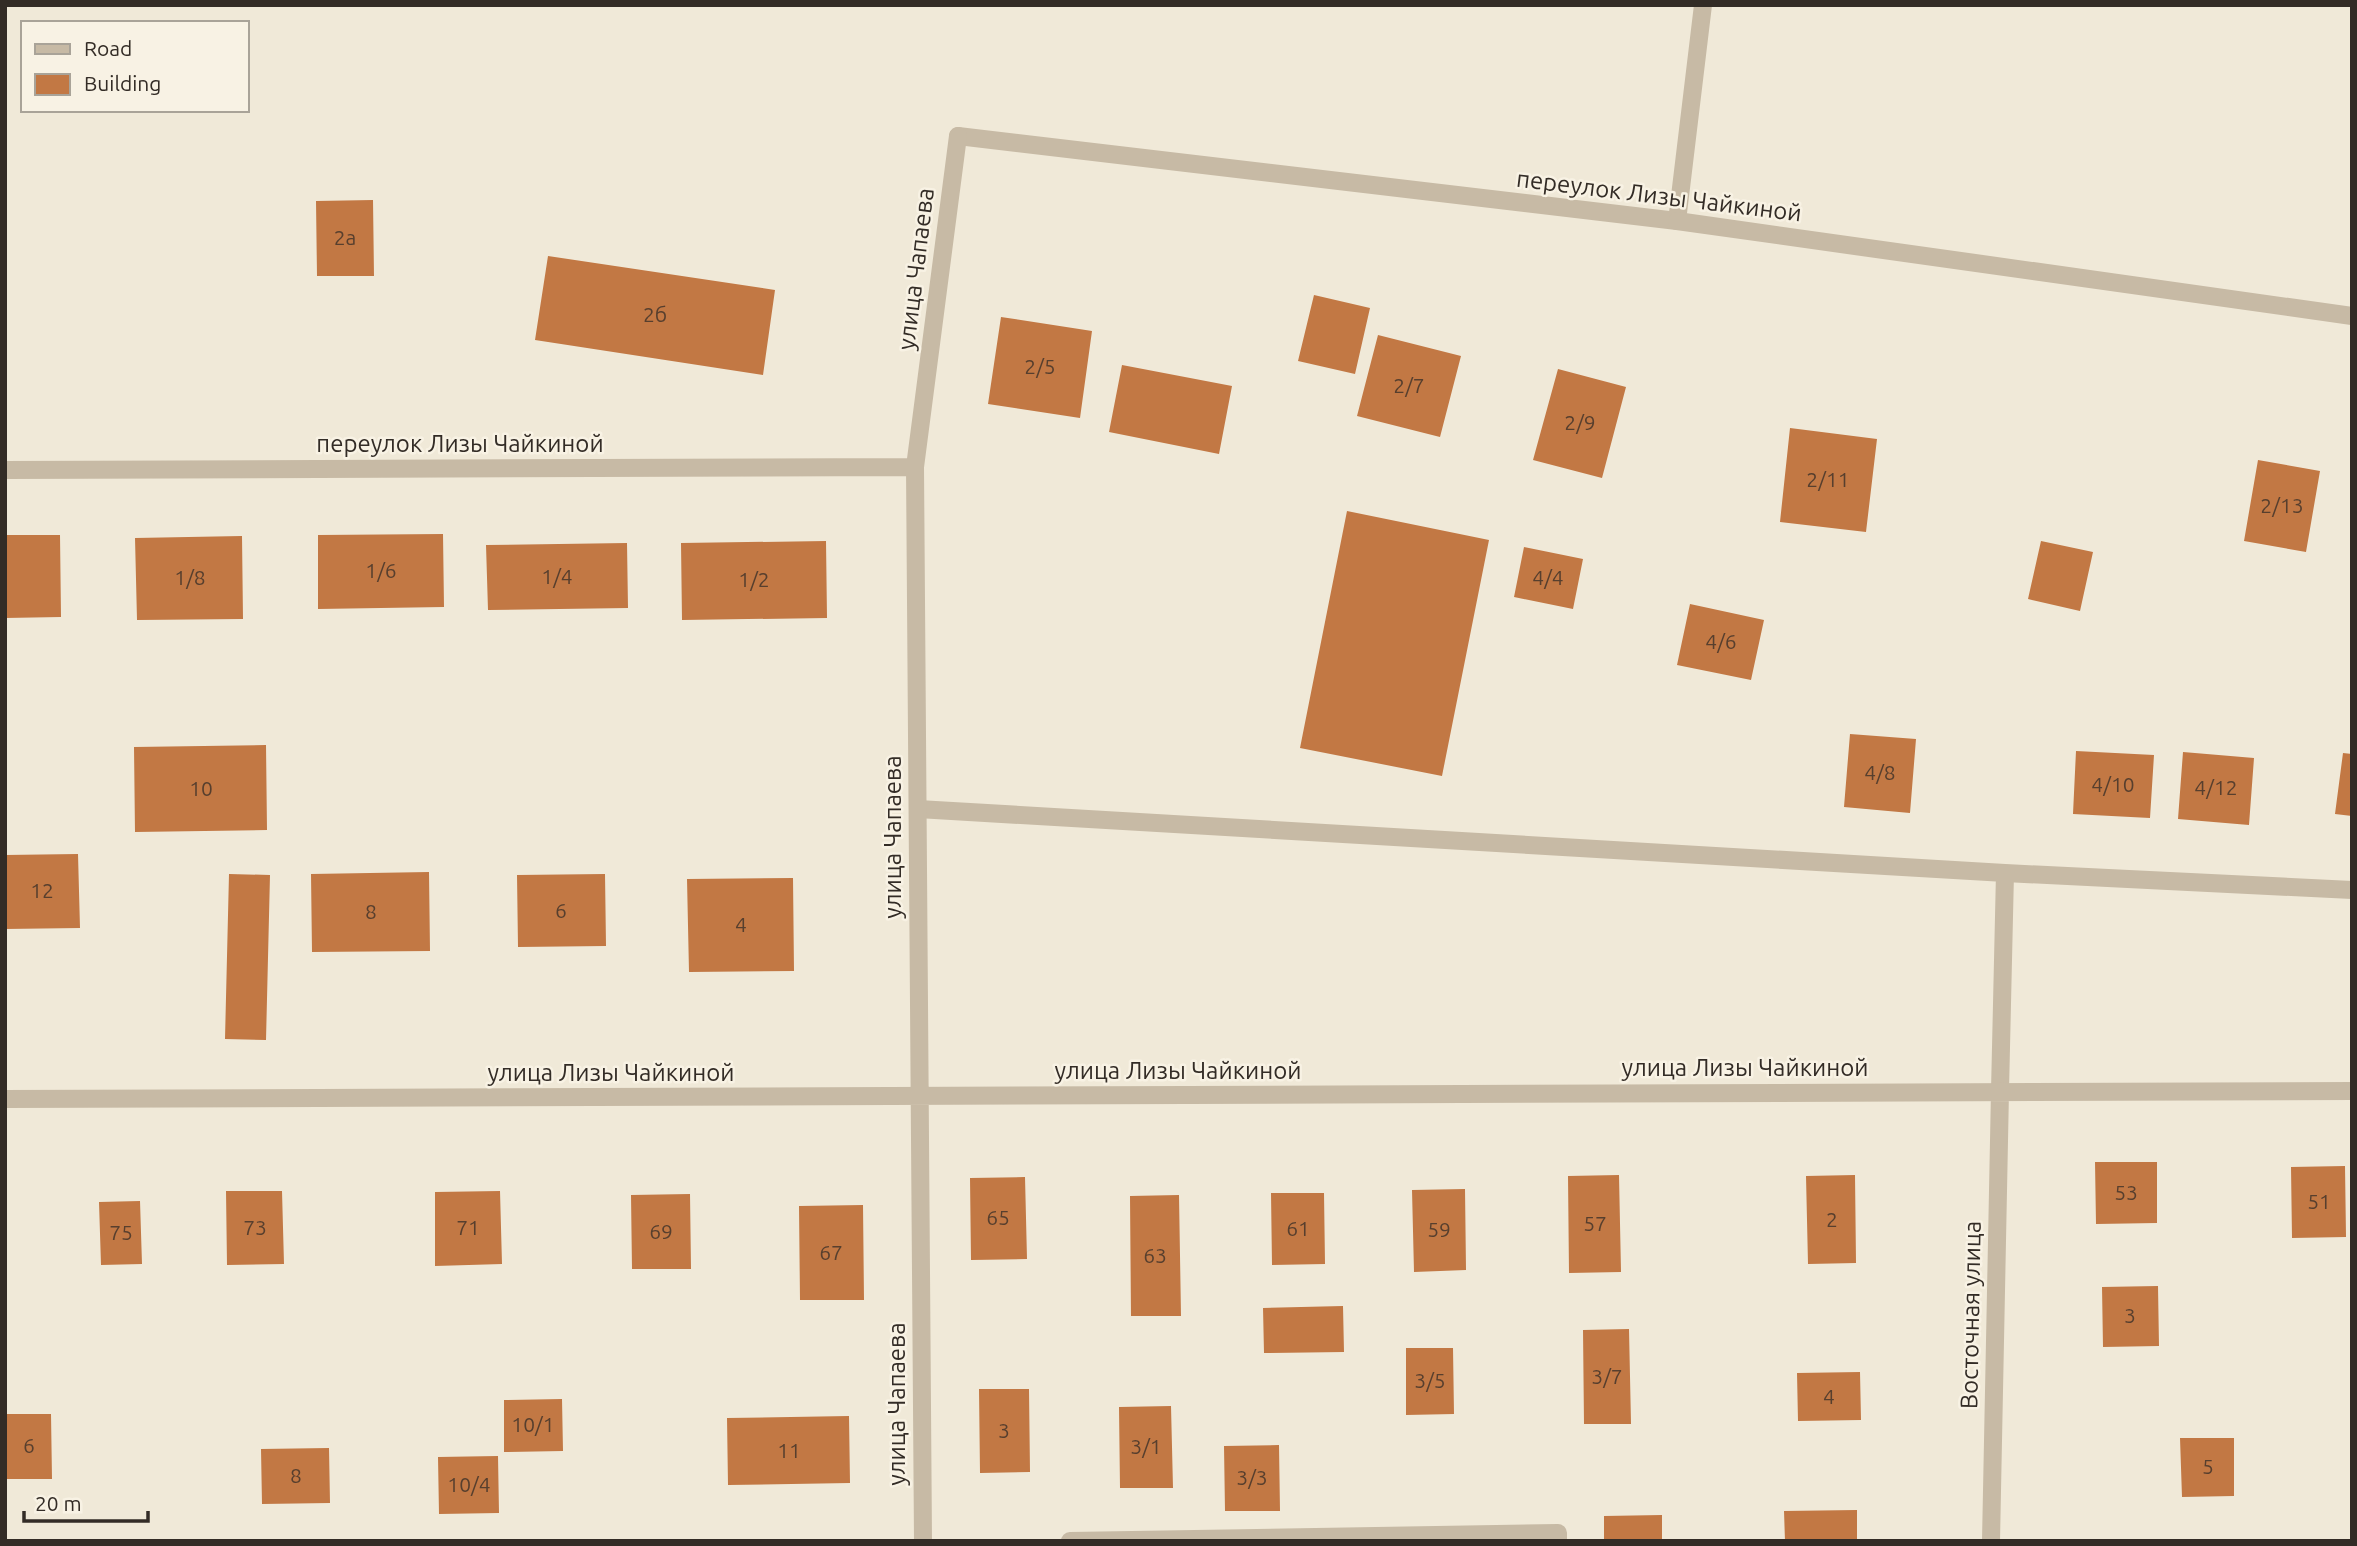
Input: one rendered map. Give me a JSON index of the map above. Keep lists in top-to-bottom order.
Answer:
{
  "streets": {
    "street": [
      "переулок Лизы Чайкиной",
      "улица Чапаева",
      "улица Лизы Чайкиной",
      "Восточная улица"
    ]
  },
  "crossings": [
    ["переулок Лизы Чайкиной", "улица Чапаева"],
    ["улица Чапаева", "улица Лизы Чайкиной"],
    ["улица Лизы Чайкиной", "Восточная улица"]
  ],
  "house_numbers": [
    "2а",
    "2б",
    "2/5",
    "2/7",
    "2/9",
    "2/11",
    "2/13",
    "1/6",
    "1/4",
    "1/8",
    "4/4",
    "1/2",
    "4/6",
    "4/8",
    "4/10",
    "4/12",
    "10",
    "12",
    "6",
    "8",
    "4",
    "53",
    "51",
    "65",
    "2",
    "57",
    "73",
    "71",
    "61",
    "59",
    "69",
    "75",
    "67",
    "63",
    "3",
    "3/7",
    "3/5",
    "4",
    "10/1",
    "3",
    "6",
    "3/1",
    "11",
    "5",
    "8",
    "3/3",
    "10/4"
  ],
  "legend": ["Road", "Building"],
  "scale_bar": "20 m"
}
